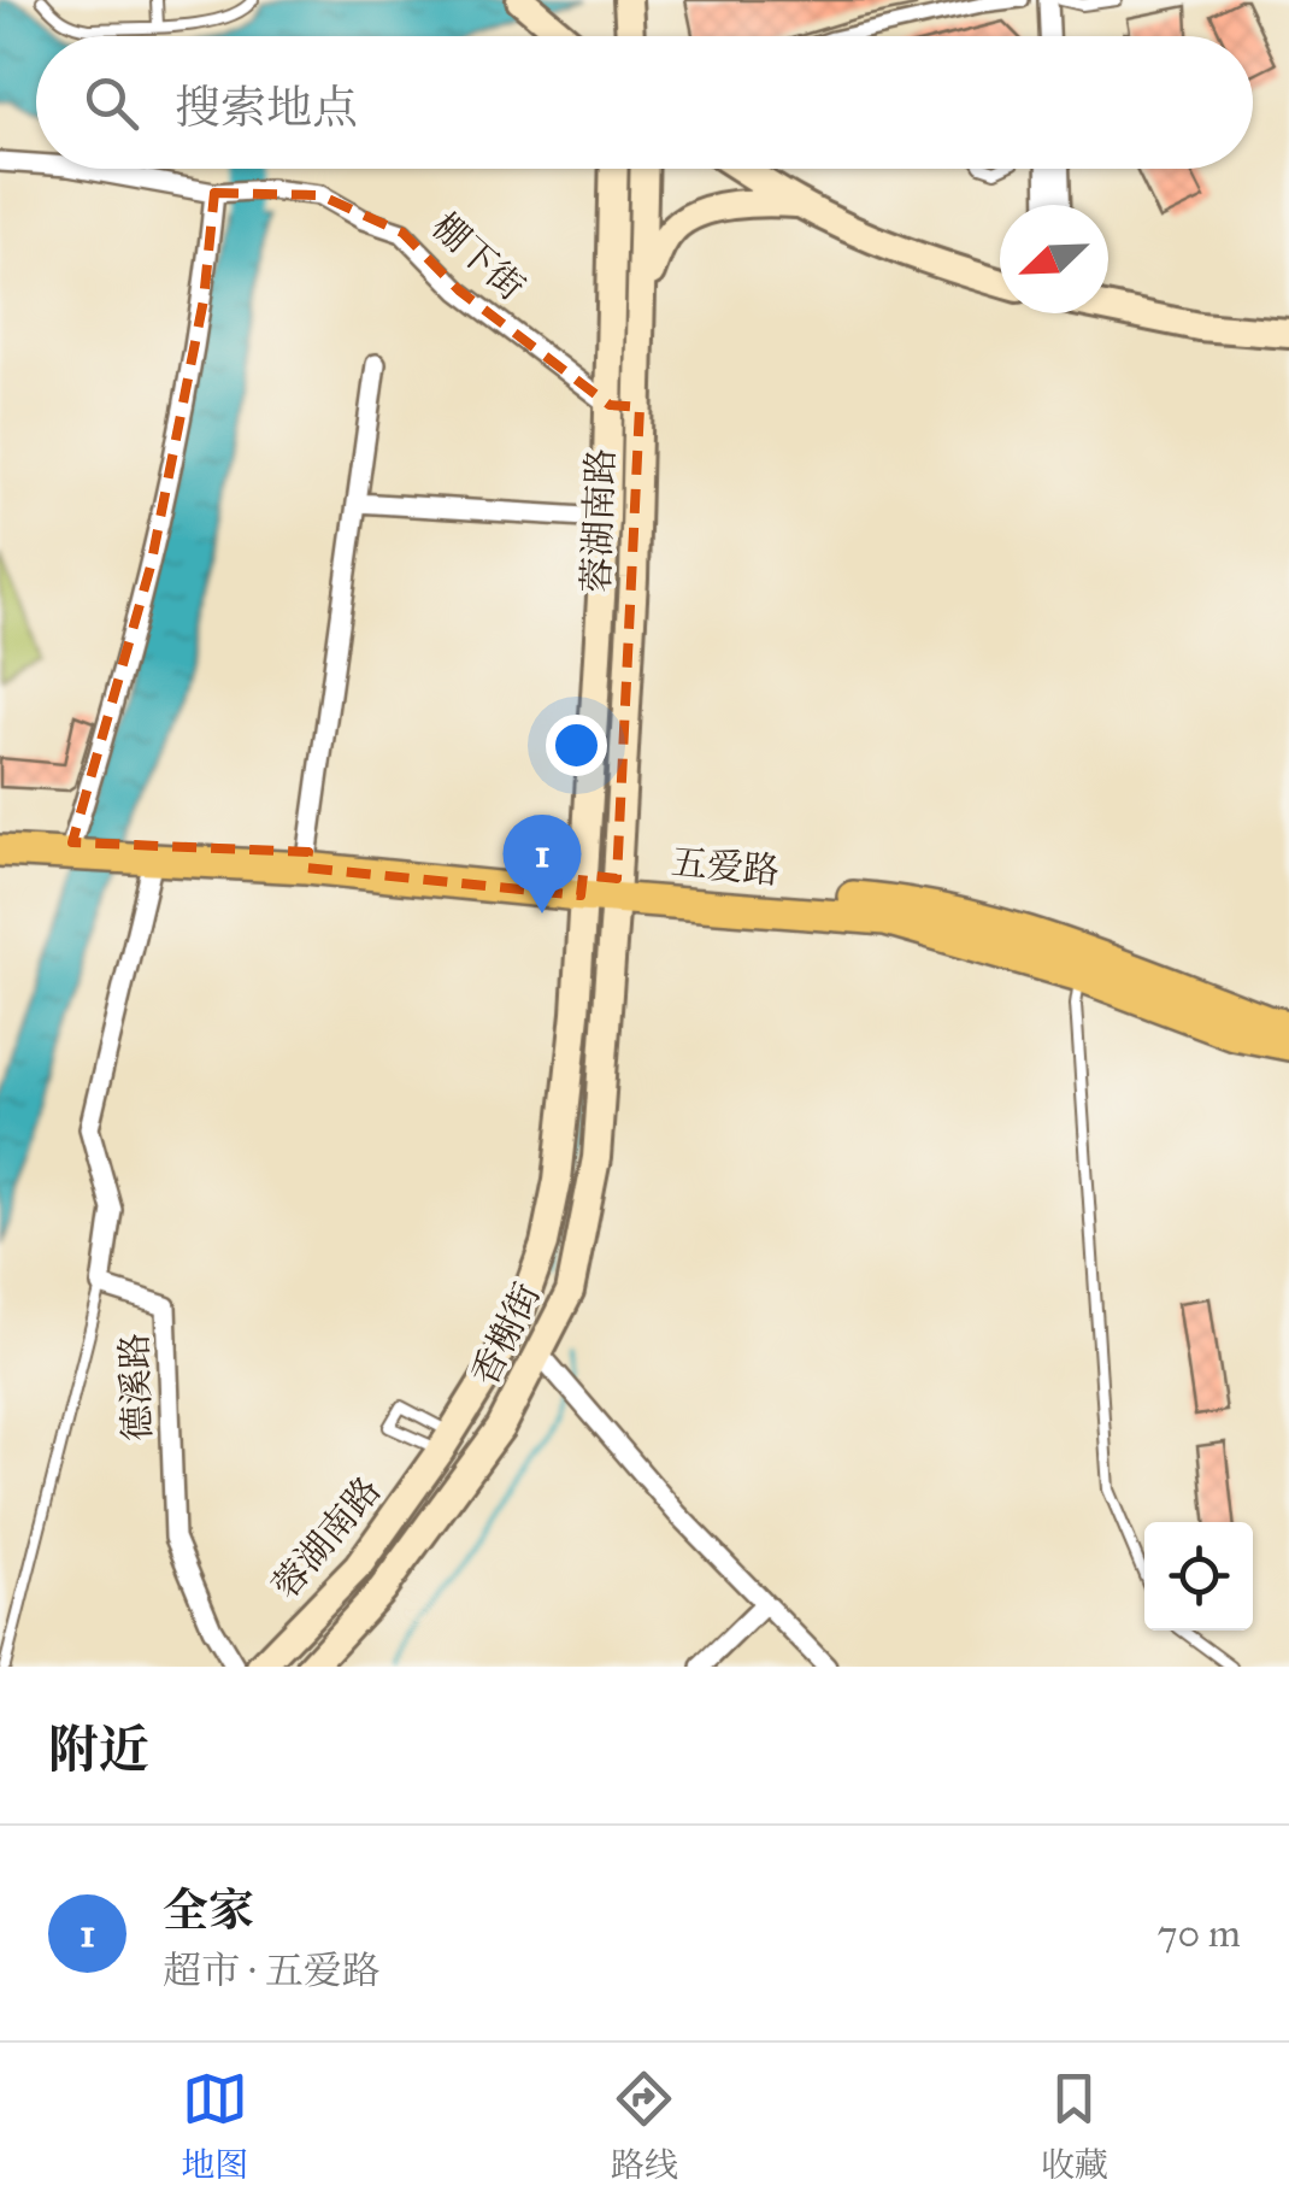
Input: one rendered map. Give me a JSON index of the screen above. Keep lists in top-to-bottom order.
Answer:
{
  "streets": {
    "main road": ["蓉湖南路", "五爱路", "香榭街"],
    "street": ["棚下街", "德溪路"]
  },
  "crossings": [
    ["棚下街", "蓉湖南路"],
    ["蓉湖南路", "五爱路"],
    ["蓉湖南路", "香榭街"],
    ["五爱路", "香榭街"],
    ["五爱路", "德溪路"]
  ],
  "north": "bottom left",
  "page": {
    "search": "搜索地点",
    "pins": "1",
    "heading": "附近",
    "list": [
      {
        "mark": "1",
        "name": "全家",
        "note": "超市 · 五爱路",
        "value": "70 m"
      }
    ],
    "nav": ["地图", "路线", "收藏"]
  }
}
